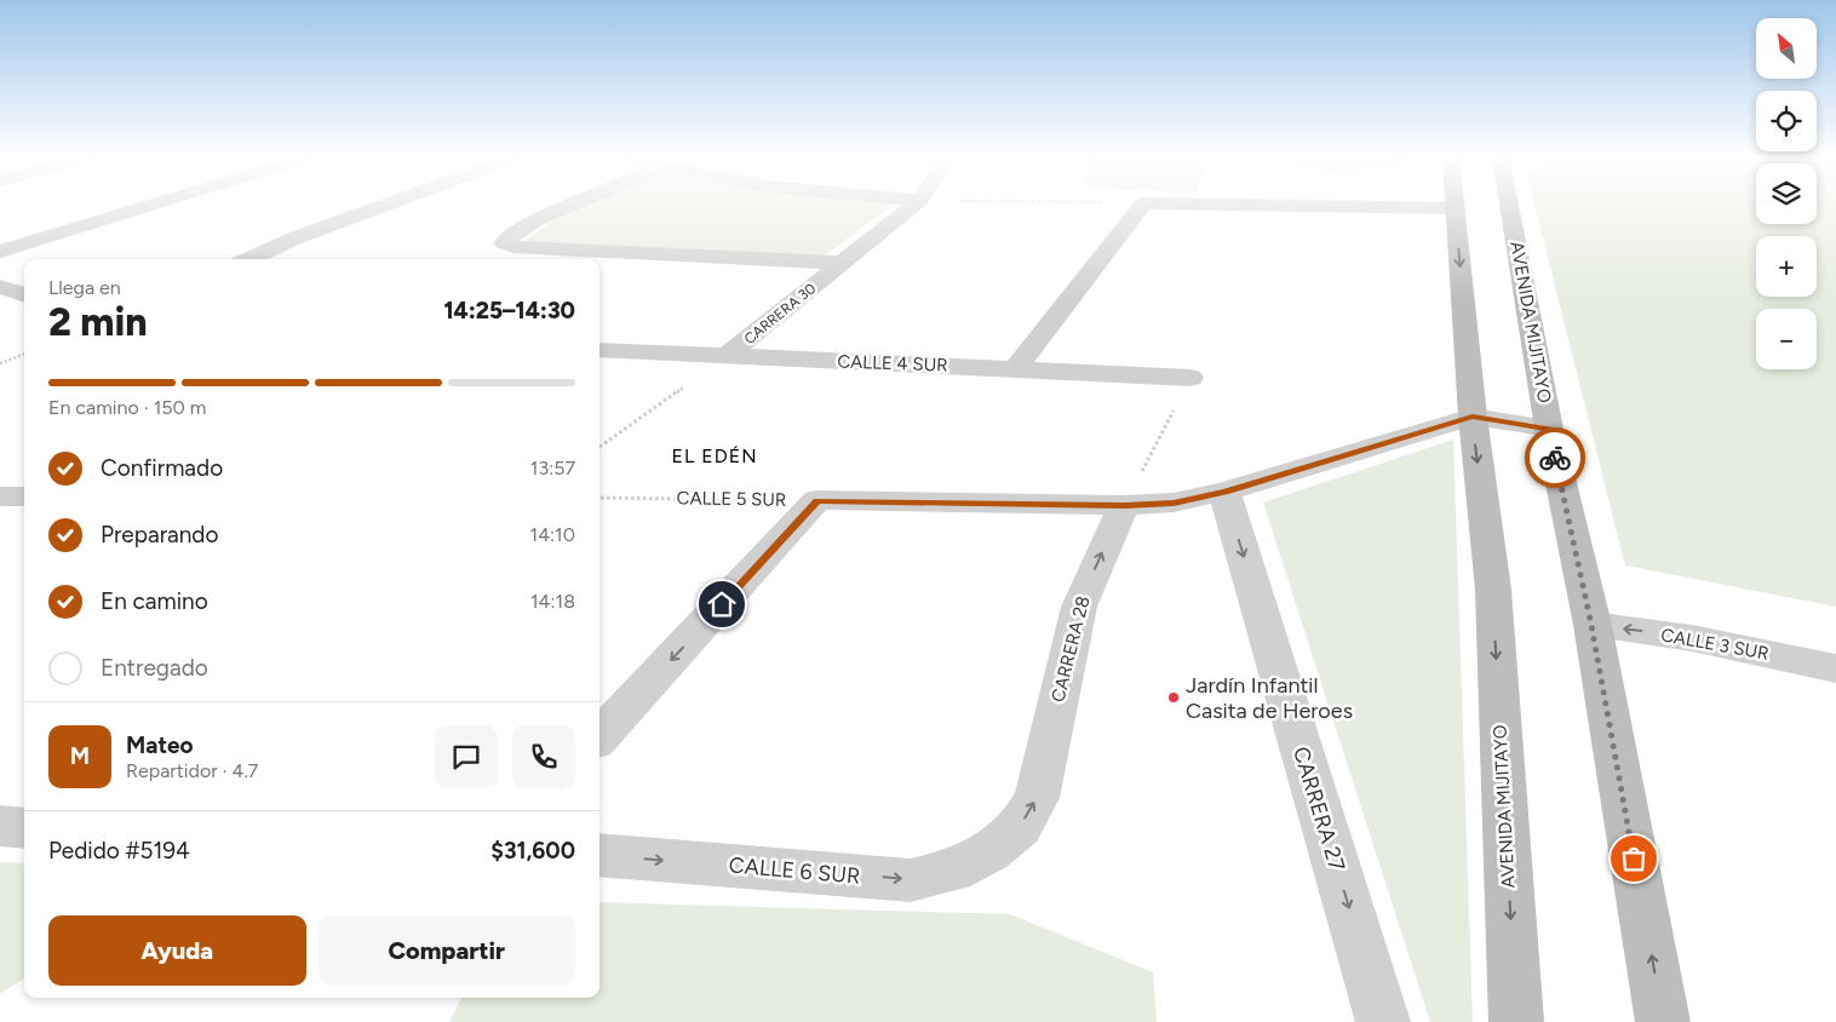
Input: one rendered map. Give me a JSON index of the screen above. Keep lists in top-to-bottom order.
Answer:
{
  "streets": {
    "main road": ["AVENIDA MIJITAYO"],
    "street": [
      "CARRERA 30",
      "CALLE 4 SUR",
      "CALLE 3 SUR",
      "CARRERA 28",
      "CARRERA 27",
      "CALLE 6 SUR"
    ],
    "path": ["CALLE 5 SUR"]
  },
  "crossings": [
    ["CARRERA 30", "CALLE 4 SUR"],
    ["AVENIDA MIJITAYO", "CALLE 3 SUR"],
    ["CARRERA 28", "CALLE 6 SUR"]
  ],
  "one_way": [
    "CALLE 3 SUR",
    "CARRERA 28",
    "CARRERA 27",
    "CALLE 6 SUR"
  ],
  "districts": ["EL EDÉN"],
  "places": ["Jardín Infantil Casita de Heroes"],
  "north": "top left",
  "page": {
    "map_buttons": ["+", "−"],
    "heading": ["2 min", "Llega en", "14:25–14:30"],
    "panel": [
      "Mateo",
      "Repartidor · 4.7",
      "Pedido #5194",
      "$31,600"
    ],
    "bar": "En camino · 150 m",
    "list": [
      ["Confirmado", "13:57"],
      ["Preparando", "14:10"],
      ["En camino", "14:18"],
      "Entregado"
    ],
    "round": "M",
    "buttons": ["Ayuda", "Compartir"]
  }
}
